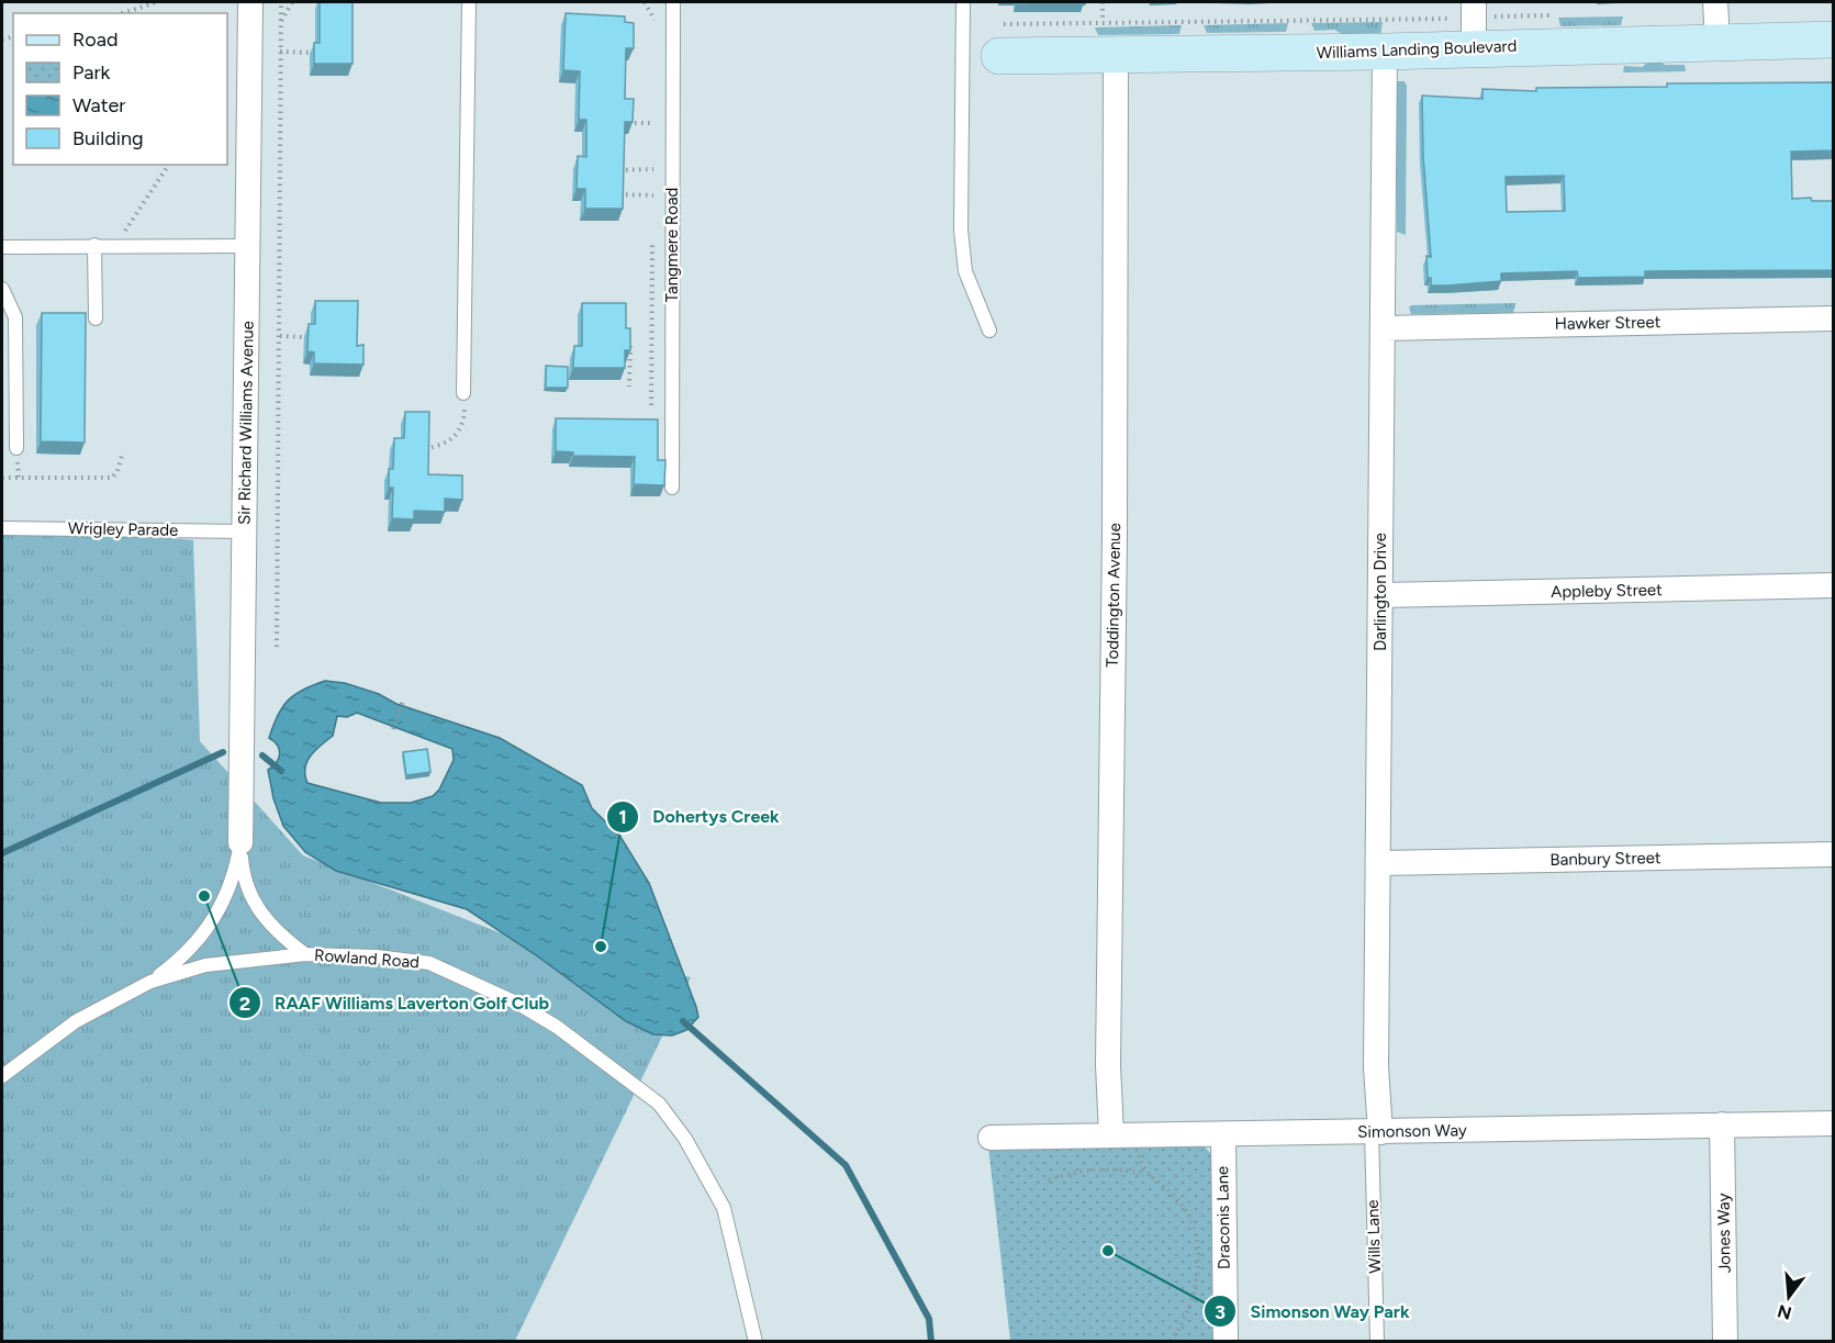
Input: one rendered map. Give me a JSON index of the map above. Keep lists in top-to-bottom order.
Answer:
{
  "streets": {
    "street": [
      "Williams Landing Boulevard",
      "Hawker Street",
      "Sir Richard Williams Avenue",
      "Appleby Street",
      "Darlington Drive",
      "Toddington Avenue",
      "Banbury Street",
      "Simonson Way",
      "Draconis Lane",
      "Jones Way"
    ],
    "lane": [
      "Tangmere Road",
      "Wrigley Parade",
      "Rowland Road",
      "Wills Lane"
    ]
  },
  "crossings": [
    ["Williams Landing Boulevard", "Darlington Drive"],
    ["Williams Landing Boulevard", "Toddington Avenue"],
    ["Hawker Street", "Darlington Drive"],
    ["Sir Richard Williams Avenue", "Wrigley Parade"],
    ["Appleby Street", "Darlington Drive"],
    ["Darlington Drive", "Banbury Street"],
    ["Darlington Drive", "Simonson Way"],
    ["Darlington Drive", "Wills Lane"],
    ["Toddington Avenue", "Simonson Way"],
    ["Simonson Way", "Draconis Lane"],
    ["Simonson Way", "Jones Way"],
    ["Simonson Way", "Wills Lane"]
  ],
  "places": ["RAAF Williams Laverton Golf Club", "Dohertys Creek", "Simonson Way Park"],
  "legend": [
    "Road",
    "Park",
    "Water",
    "Building"
  ],
  "north": "bottom"
}
